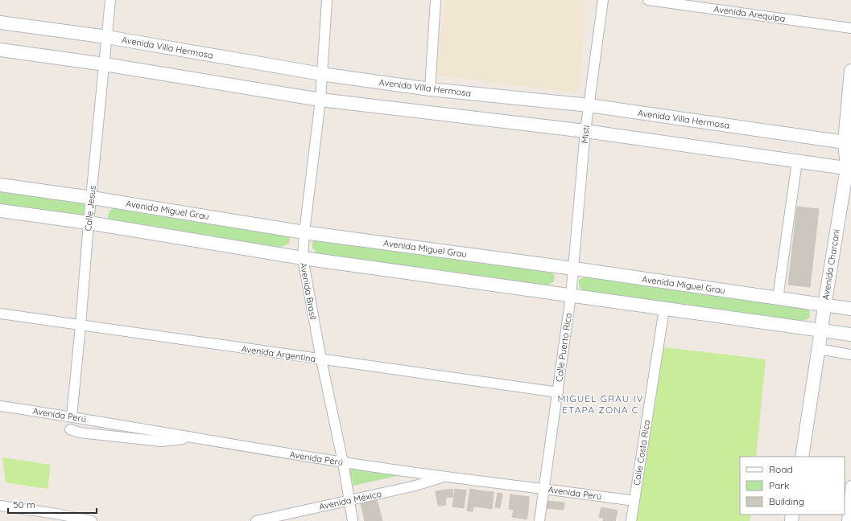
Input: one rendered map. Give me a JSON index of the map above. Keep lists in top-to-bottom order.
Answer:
{
  "streets": {
    "street": [
      "Avenida Arequipa",
      "Avenida Villa Hermosa",
      "Misti",
      "Calle Jesus",
      "Avenida Miguel Grau",
      "Avenida Charcani",
      "Avenida Brasil",
      "Calle Puerto Rico",
      "Avenida Argentina",
      "Avenida Perú",
      "Calle Costa Rica",
      "Avenida México"
    ]
  },
  "crossings": [
    ["Avenida Villa Hermosa", "Misti"],
    ["Avenida Villa Hermosa", "Calle Jesus"],
    ["Avenida Villa Hermosa", "Avenida Charcani"],
    ["Avenida Villa Hermosa", "Avenida Brasil"],
    ["Misti", "Avenida Miguel Grau"],
    ["Misti", "Calle Puerto Rico"],
    ["Calle Jesus", "Avenida Miguel Grau"],
    ["Calle Jesus", "Avenida Argentina"],
    ["Calle Jesus", "Avenida Perú"],
    ["Avenida Miguel Grau", "Avenida Charcani"],
    ["Avenida Miguel Grau", "Avenida Brasil"],
    ["Avenida Miguel Grau", "Calle Puerto Rico"],
    ["Avenida Brasil", "Avenida Argentina"],
    ["Avenida Brasil", "Avenida Perú"],
    ["Avenida Brasil", "Avenida México"],
    ["Calle Puerto Rico", "Avenida Argentina"],
    ["Calle Puerto Rico", "Avenida Perú"],
    ["Avenida Perú", "Calle Costa Rica"],
    ["Avenida Perú", "Avenida México"]
  ],
  "districts": ["MIGUEL GRAU IV ETAPA ZONA C"],
  "legend": ["Road", "Park", "Building"],
  "scale_bar": "50 m"
}
